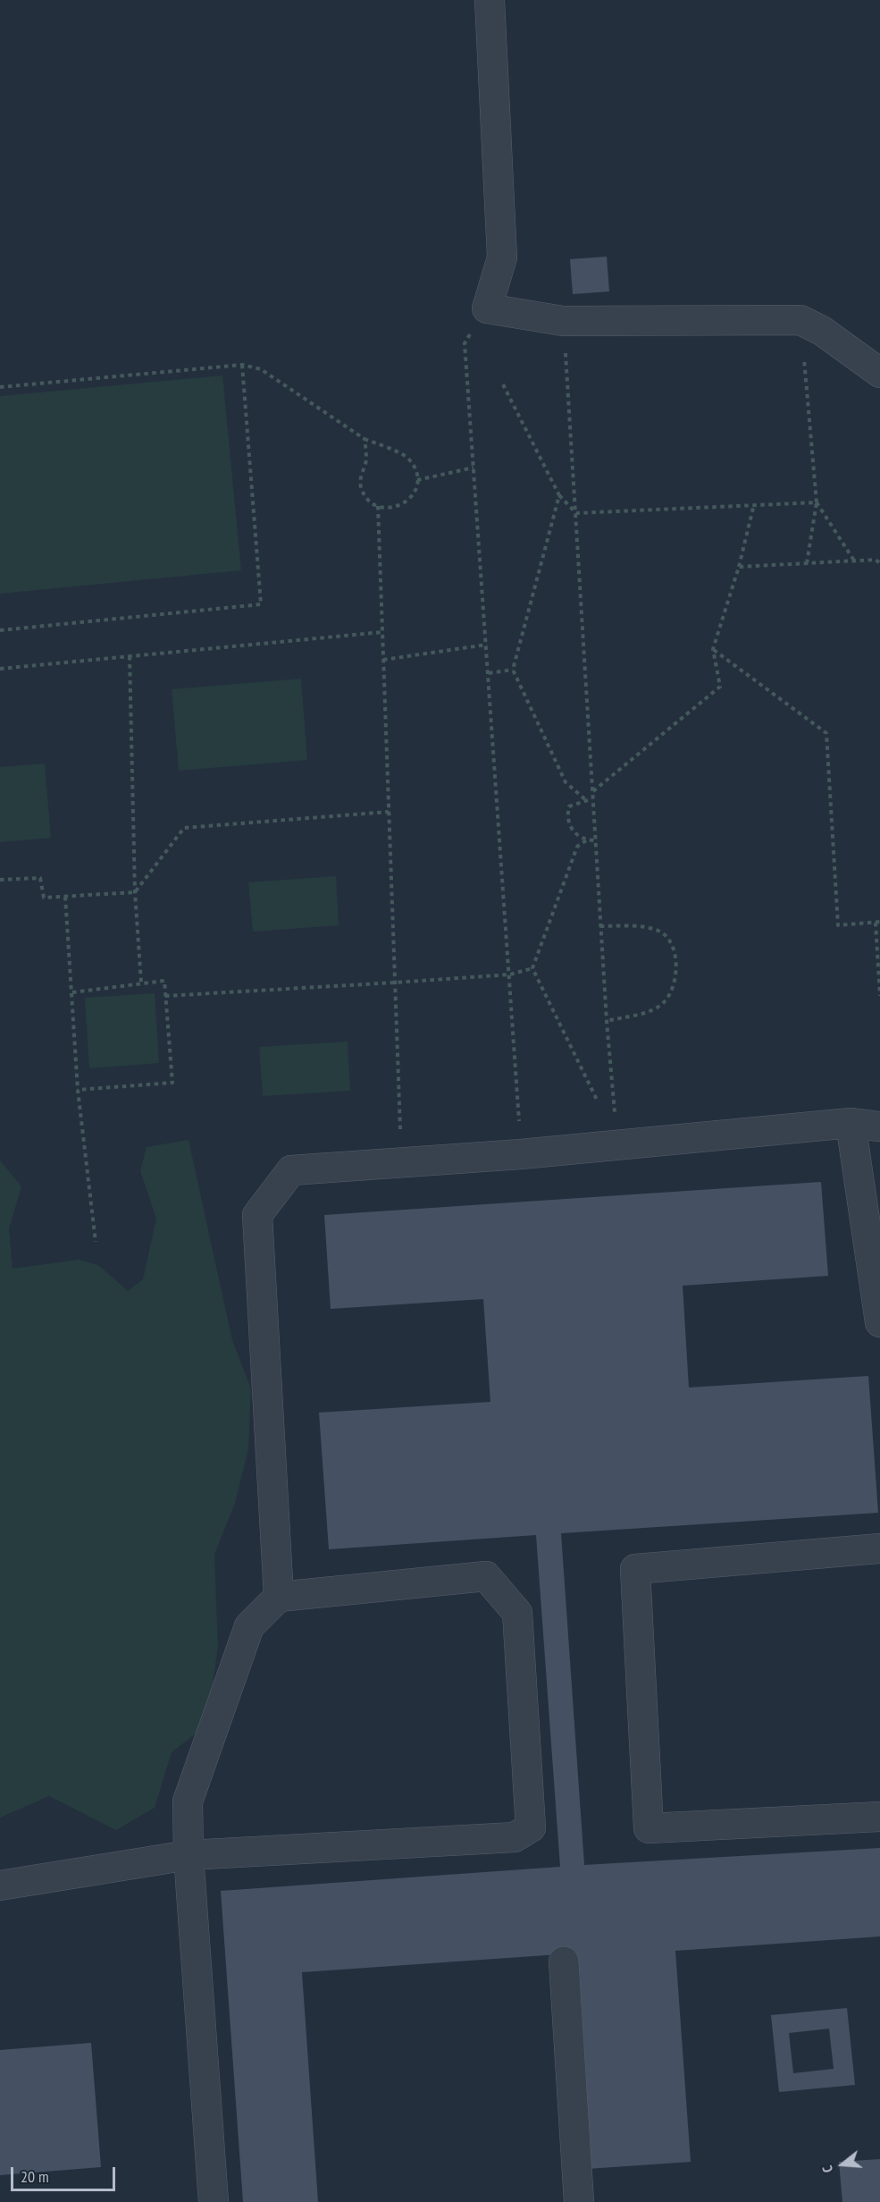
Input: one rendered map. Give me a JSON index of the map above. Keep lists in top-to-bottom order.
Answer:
{
  "scale_bar": "20 m",
  "north": "left"
}
